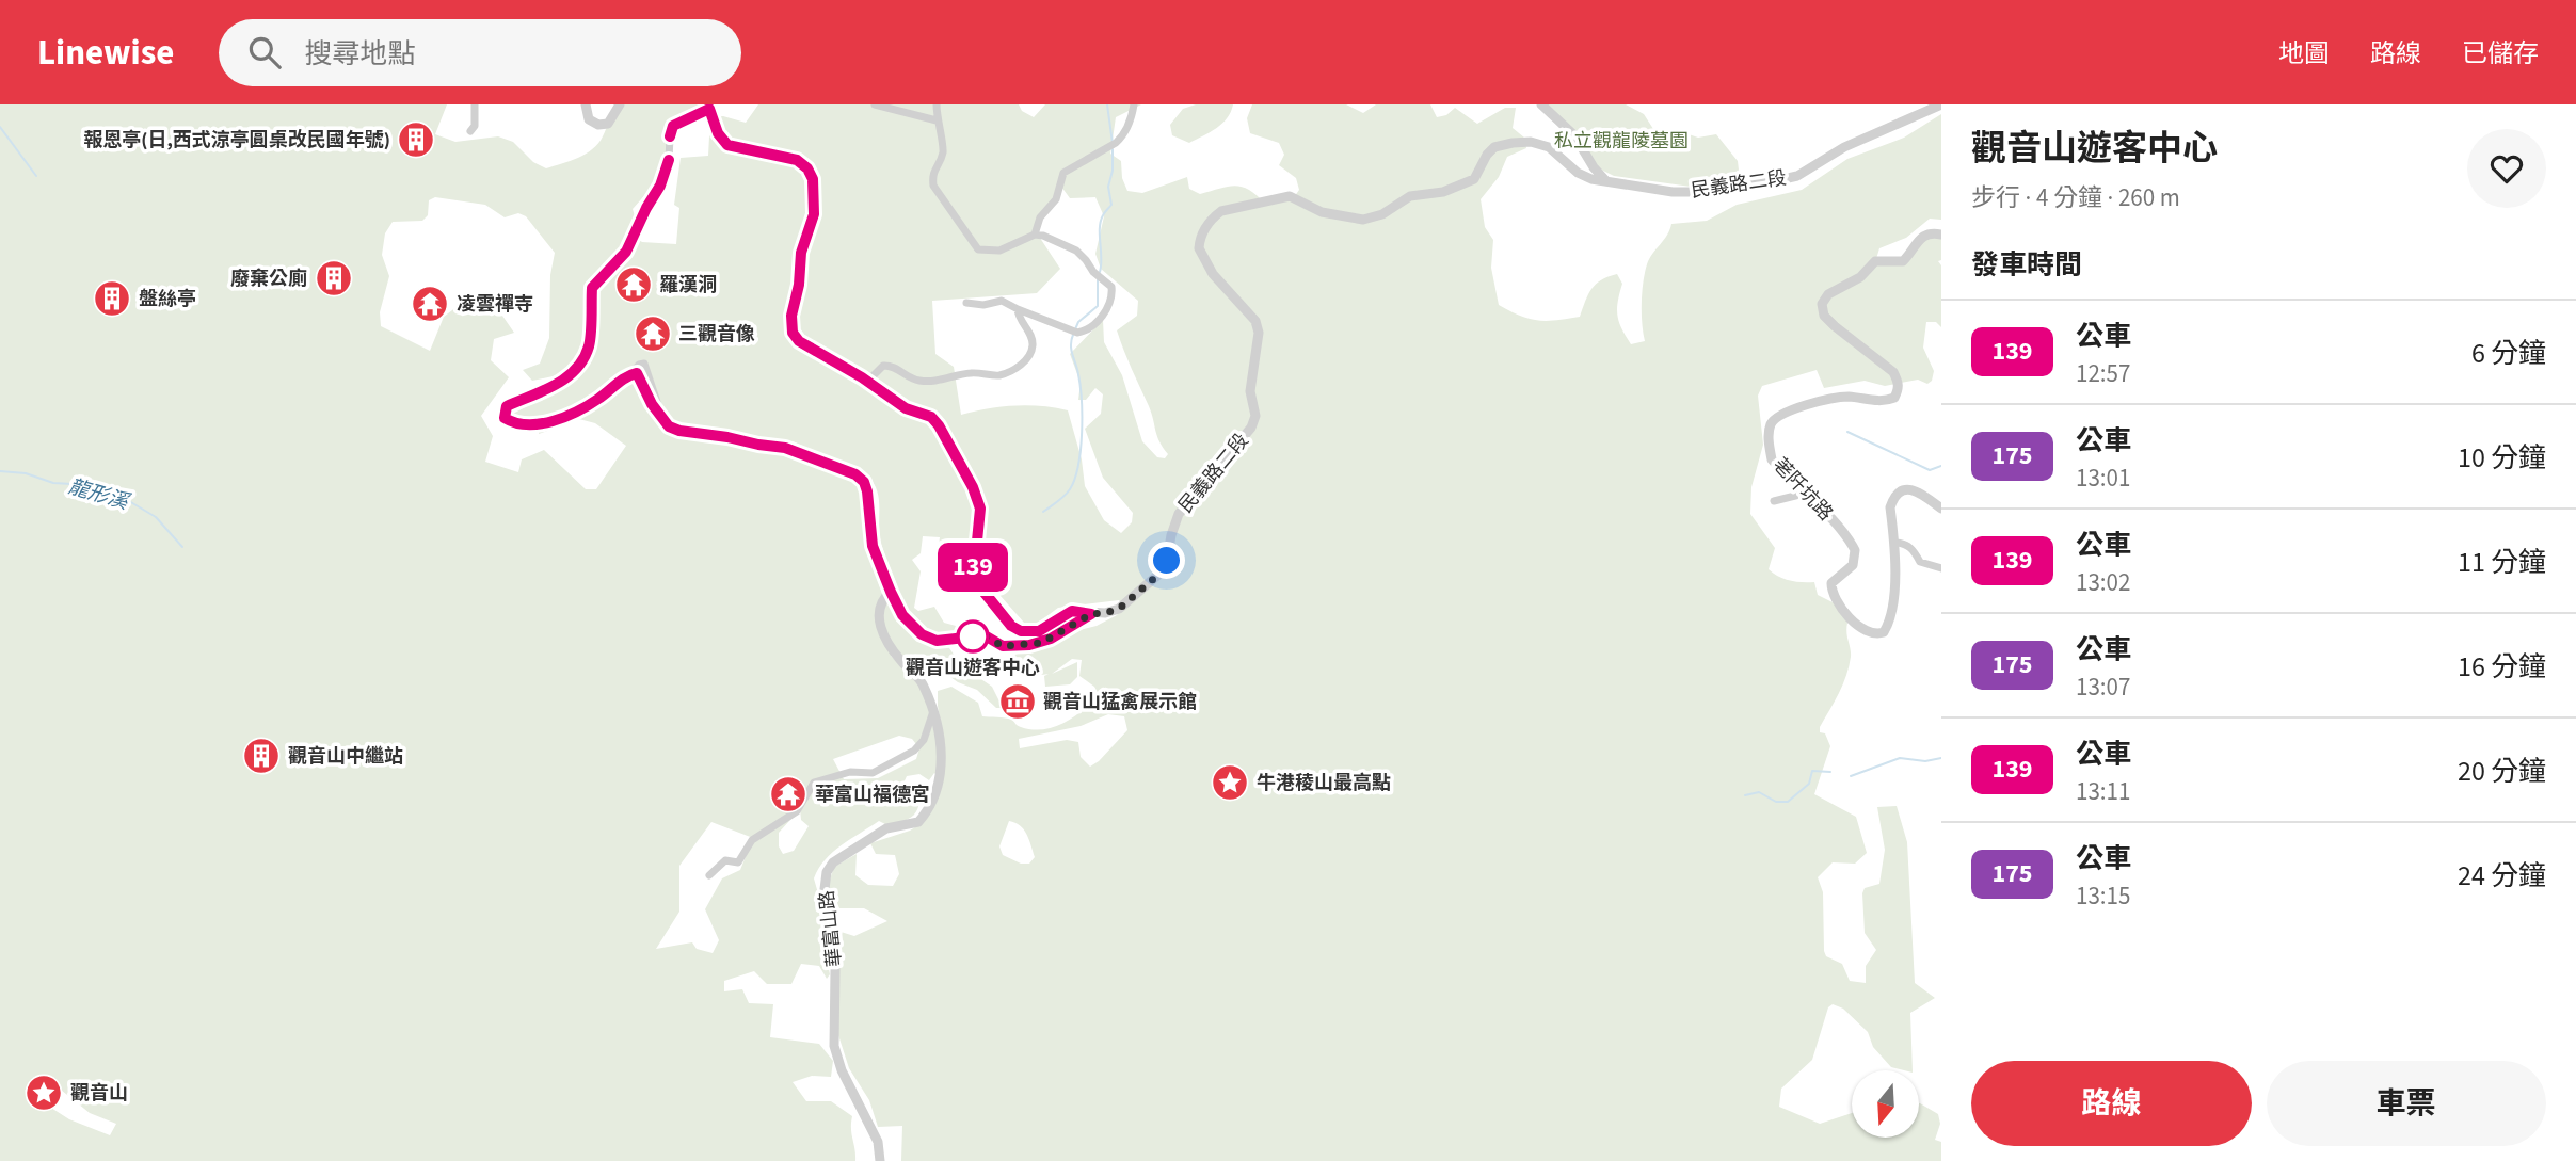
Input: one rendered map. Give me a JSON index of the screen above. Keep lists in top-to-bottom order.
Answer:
{
  "streets": {
    "street": ["民義路二段", "荖阡坑路", "華富山路"]
  },
  "water": ["龍形溪"],
  "parks": ["私立觀龍陵墓園"],
  "places": {
    "building": [
      "報恩亭(日,西式涼亭圓桌改民國年號)",
      "廢棄公廁",
      "盤絲亭",
      "觀音山中繼站"
    ],
    "temple": [
      "羅漢洞",
      "凌雲禪寺",
      "三觀音像",
      "華富山福德宮"
    ],
    "other": ["觀音山遊客中心"],
    "museum": ["觀音山猛禽展示館"],
    "place": ["牛港稜山最高點", "觀音山"]
  },
  "lines": ["bus line 139"],
  "north": "bottom",
  "page": {
    "header": "Linewise",
    "search": "搜尋地點",
    "nav": ["地圖", "路線", "已儲存"],
    "on_map": "139",
    "heading": [
      ["觀音山遊客中心", "步行 · 4 分鐘 · 260 m"],
      "發車時間"
    ],
    "list": [
      {
        "mark": "139",
        "name": "公車",
        "note": "12:57",
        "value": "6 分鐘"
      },
      {
        "mark": "175",
        "name": "公車",
        "note": "13:01",
        "value": "10 分鐘"
      },
      {
        "mark": "139",
        "name": "公車",
        "note": "13:02",
        "value": "11 分鐘"
      },
      {
        "mark": "175",
        "name": "公車",
        "note": "13:07",
        "value": "16 分鐘"
      },
      {
        "mark": "139",
        "name": "公車",
        "note": "13:11",
        "value": "20 分鐘"
      },
      {
        "mark": "175",
        "name": "公車",
        "note": "13:15",
        "value": "24 分鐘"
      }
    ],
    "buttons": ["路線", "車票"]
  }
}
